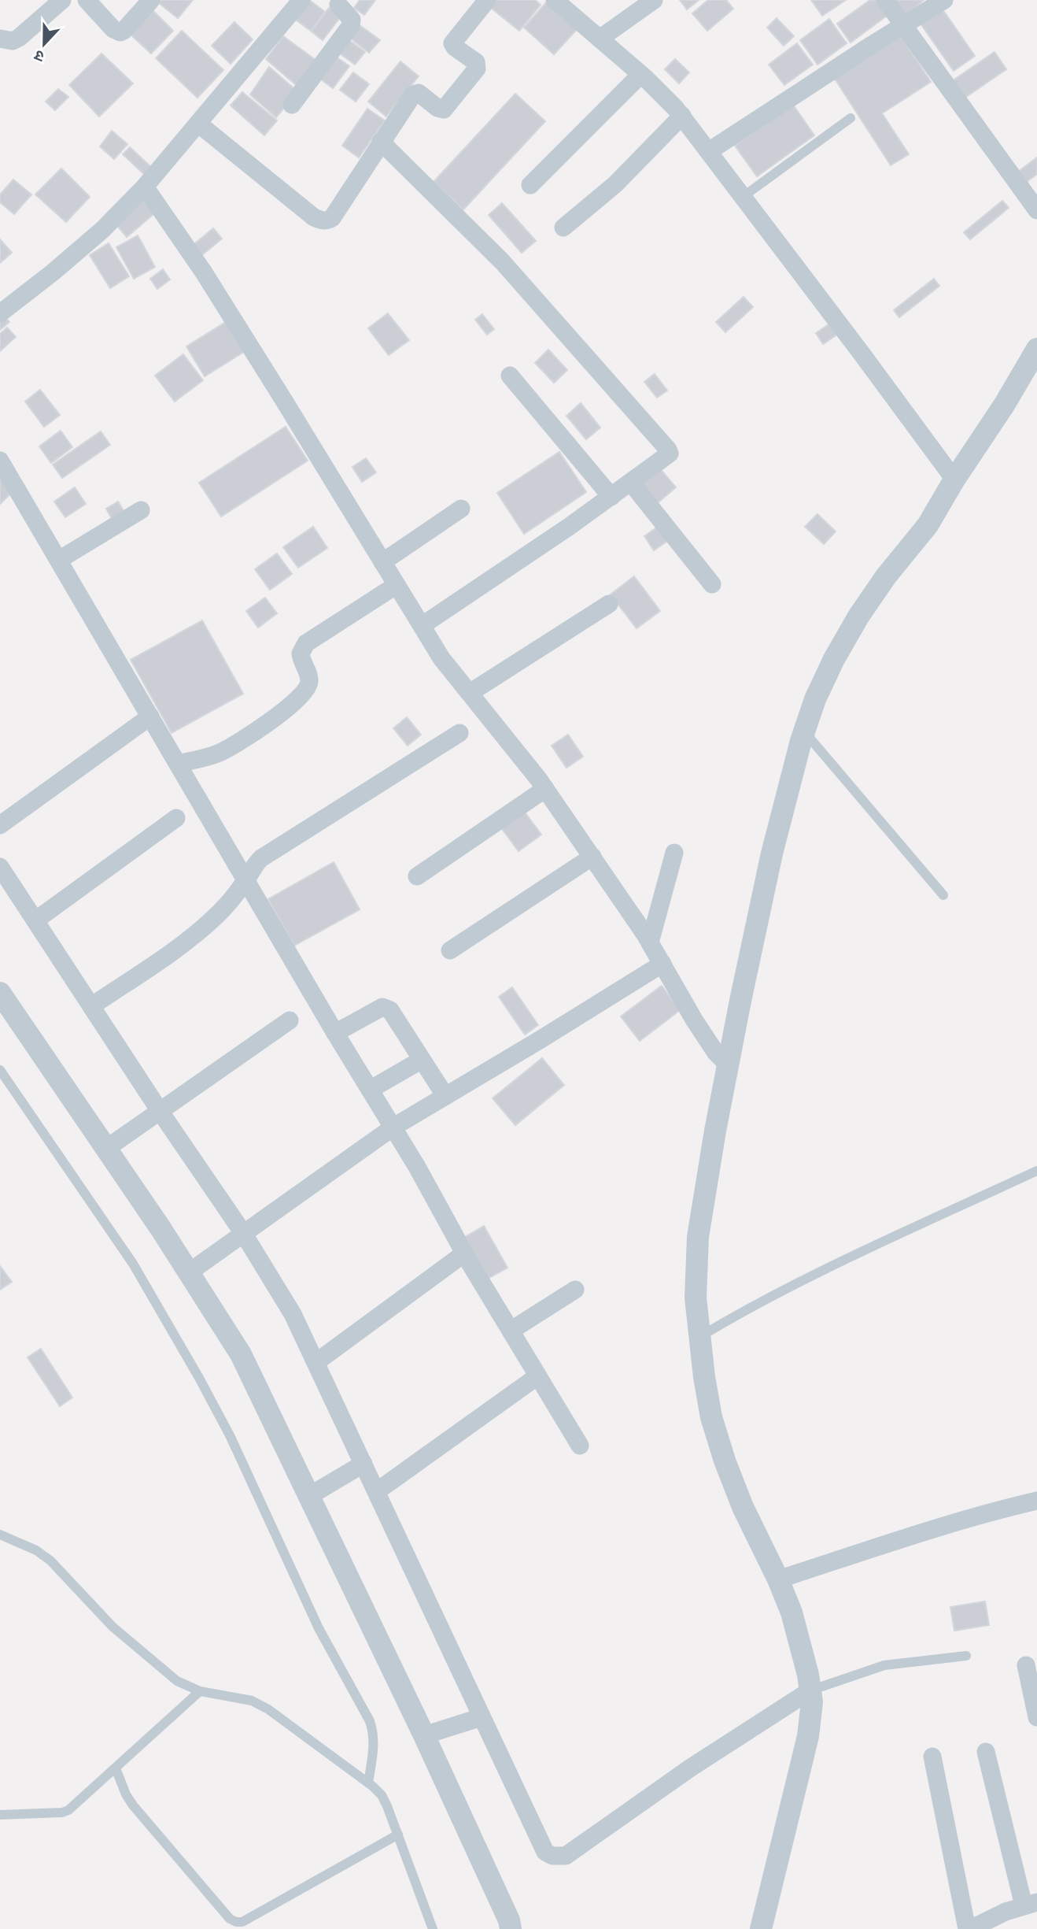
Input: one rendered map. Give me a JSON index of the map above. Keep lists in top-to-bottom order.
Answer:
{
  "north": "bottom"
}
